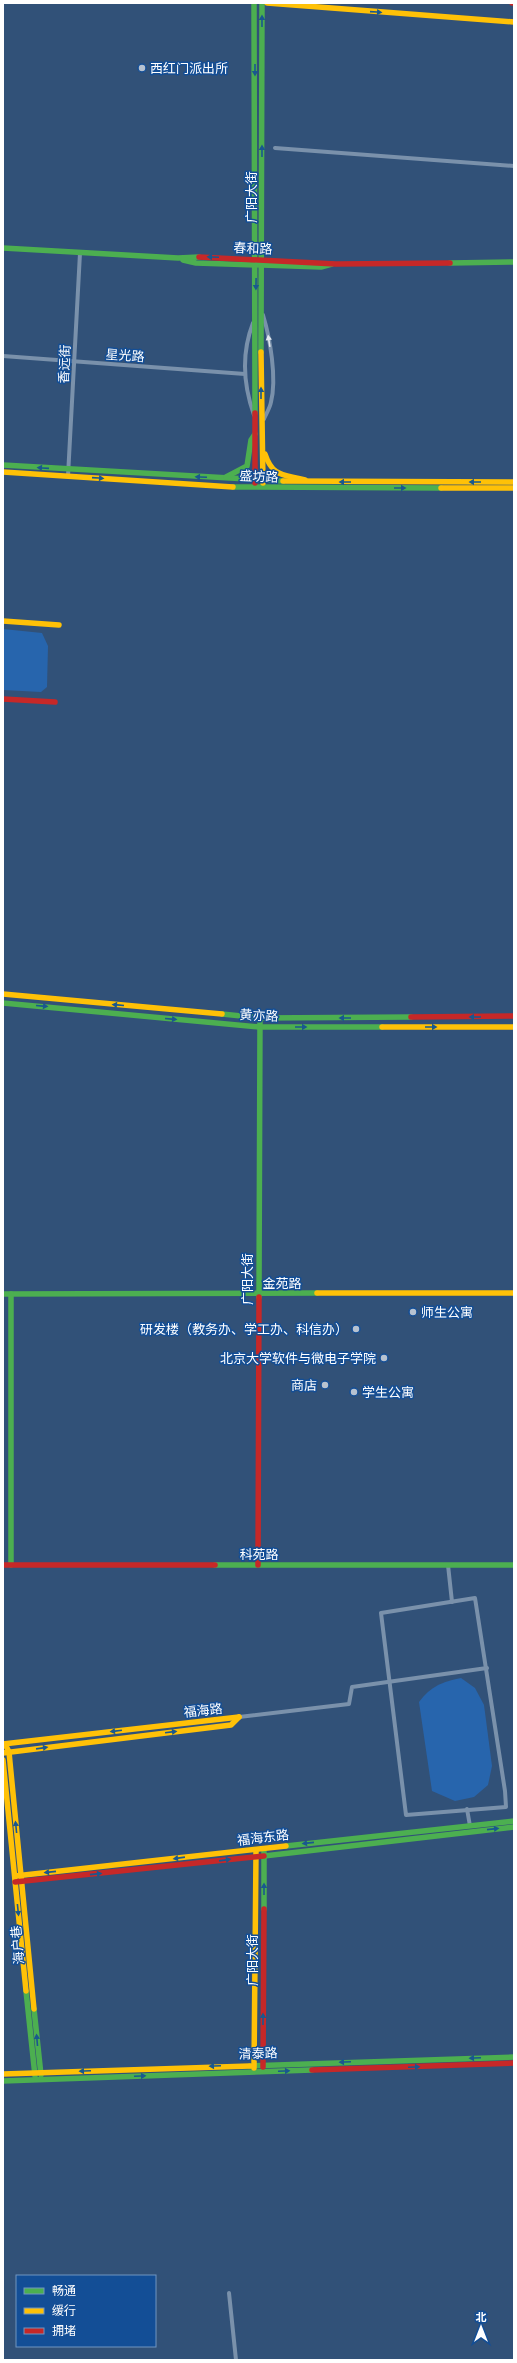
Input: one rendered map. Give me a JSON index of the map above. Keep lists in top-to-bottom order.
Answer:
{
  "streets": {
    "street": [
      "广阳大街",
      "星光路",
      "香远街",
      "盛坊路",
      "黄亦路",
      "金苑路",
      "科苑路",
      "福海路",
      "福海东路",
      "海户巷",
      "清泰路"
    ]
  },
  "crossings": [
    ["广阳大街", "盛坊路"],
    ["广阳大街", "黄亦路"],
    ["广阳大街", "金苑路"],
    ["广阳大街", "科苑路"],
    ["广阳大街", "福海东路"],
    ["广阳大街", "清泰路"],
    ["星光路", "香远街"],
    ["香远街", "盛坊路"],
    ["福海路", "海户巷"],
    ["福海东路", "海户巷"],
    ["海户巷", "清泰路"]
  ],
  "places": [
    "西红门派出所",
    "师生公寓",
    "研发楼（教务办、学工办、科信办）",
    "北京大学软件与微电子学院",
    "商店",
    "学生公寓"
  ],
  "legend": ["畅通", "缓行", "拥堵"],
  "north": "top"
}
